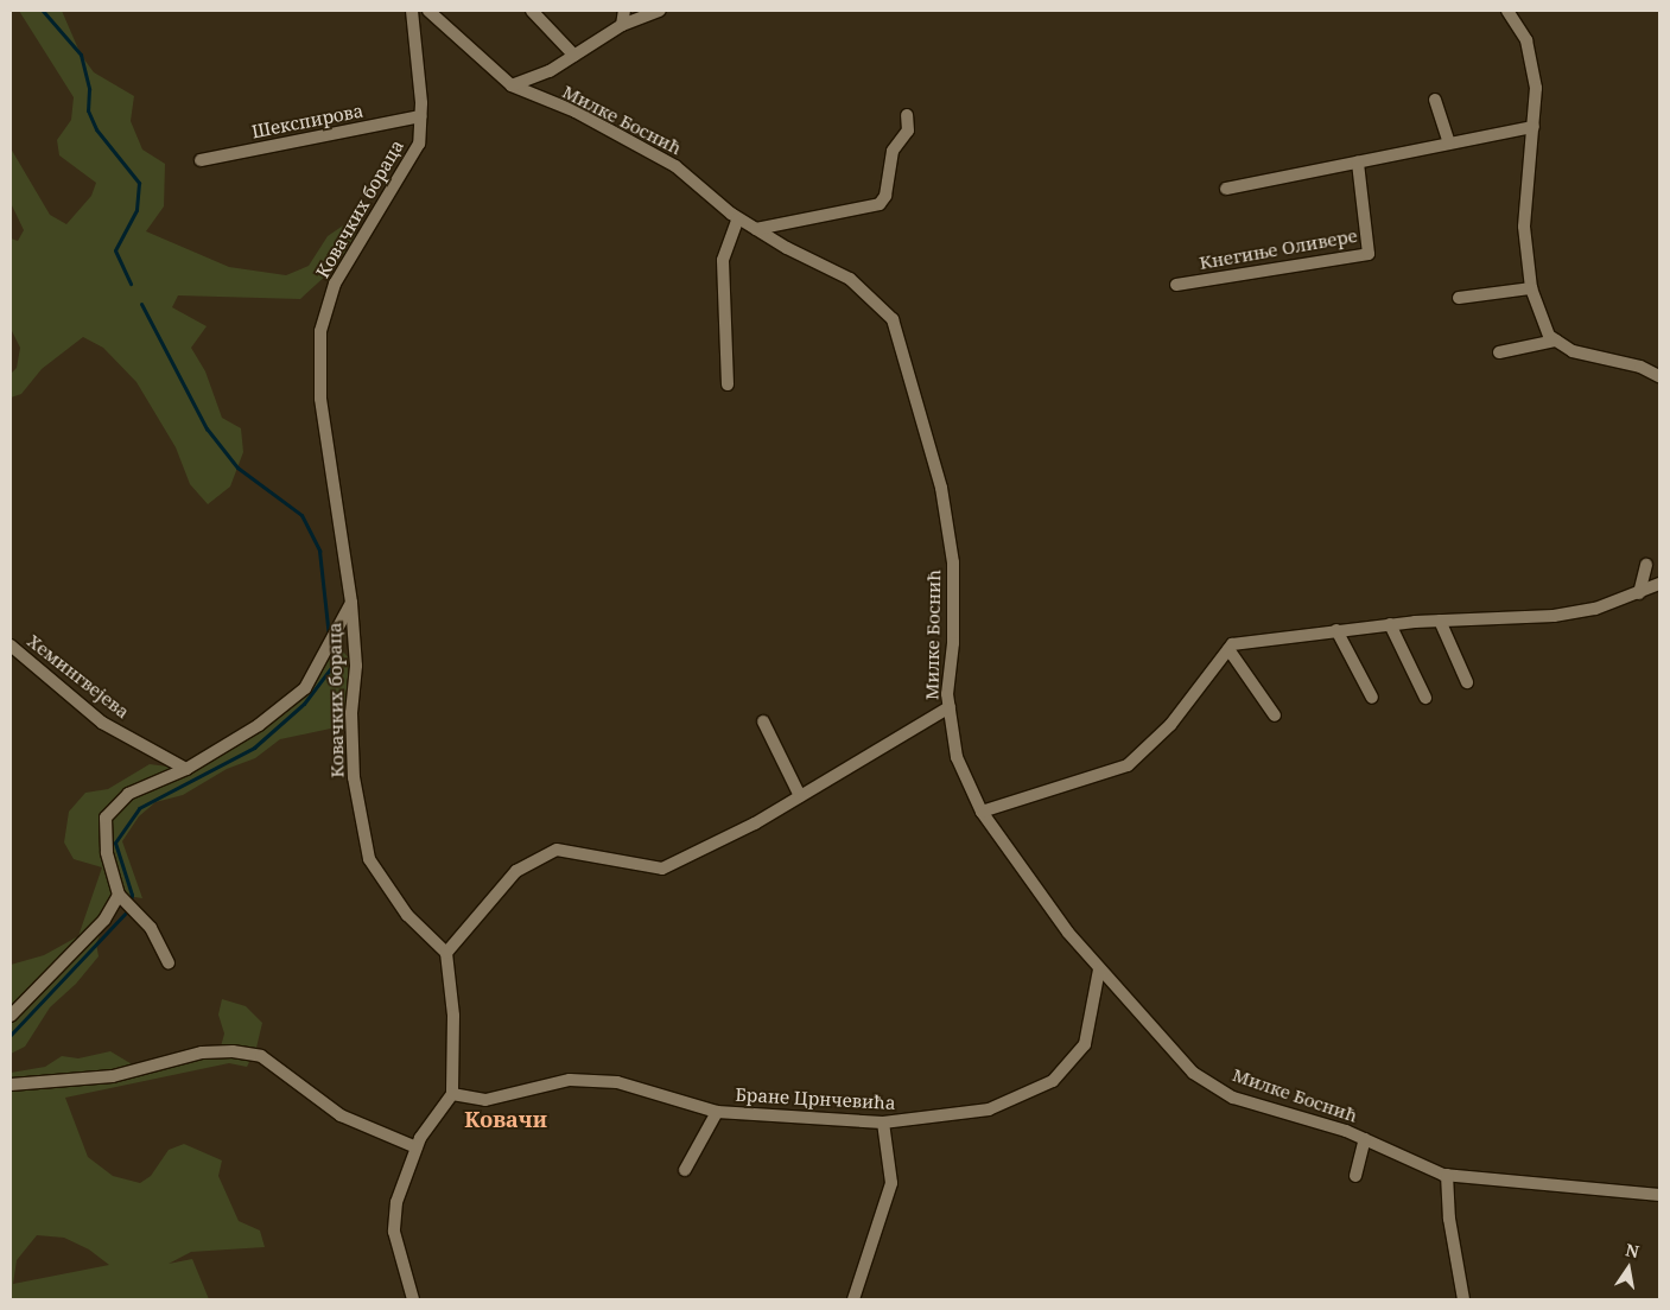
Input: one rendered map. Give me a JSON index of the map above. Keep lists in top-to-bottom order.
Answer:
{
  "streets": {
    "street": [
      "Милке Боснић",
      "Шекспирова",
      "Ковачких бораца",
      "Кнегиње Оливере",
      "Хемингвејева",
      "Бране Црнчевића"
    ]
  },
  "crossings": [
    ["Милке Боснић", "Бране Црнчевића"],
    ["Шекспирова", "Ковачких бораца"]
  ],
  "districts": ["Ковачи"],
  "north": "top"
}
